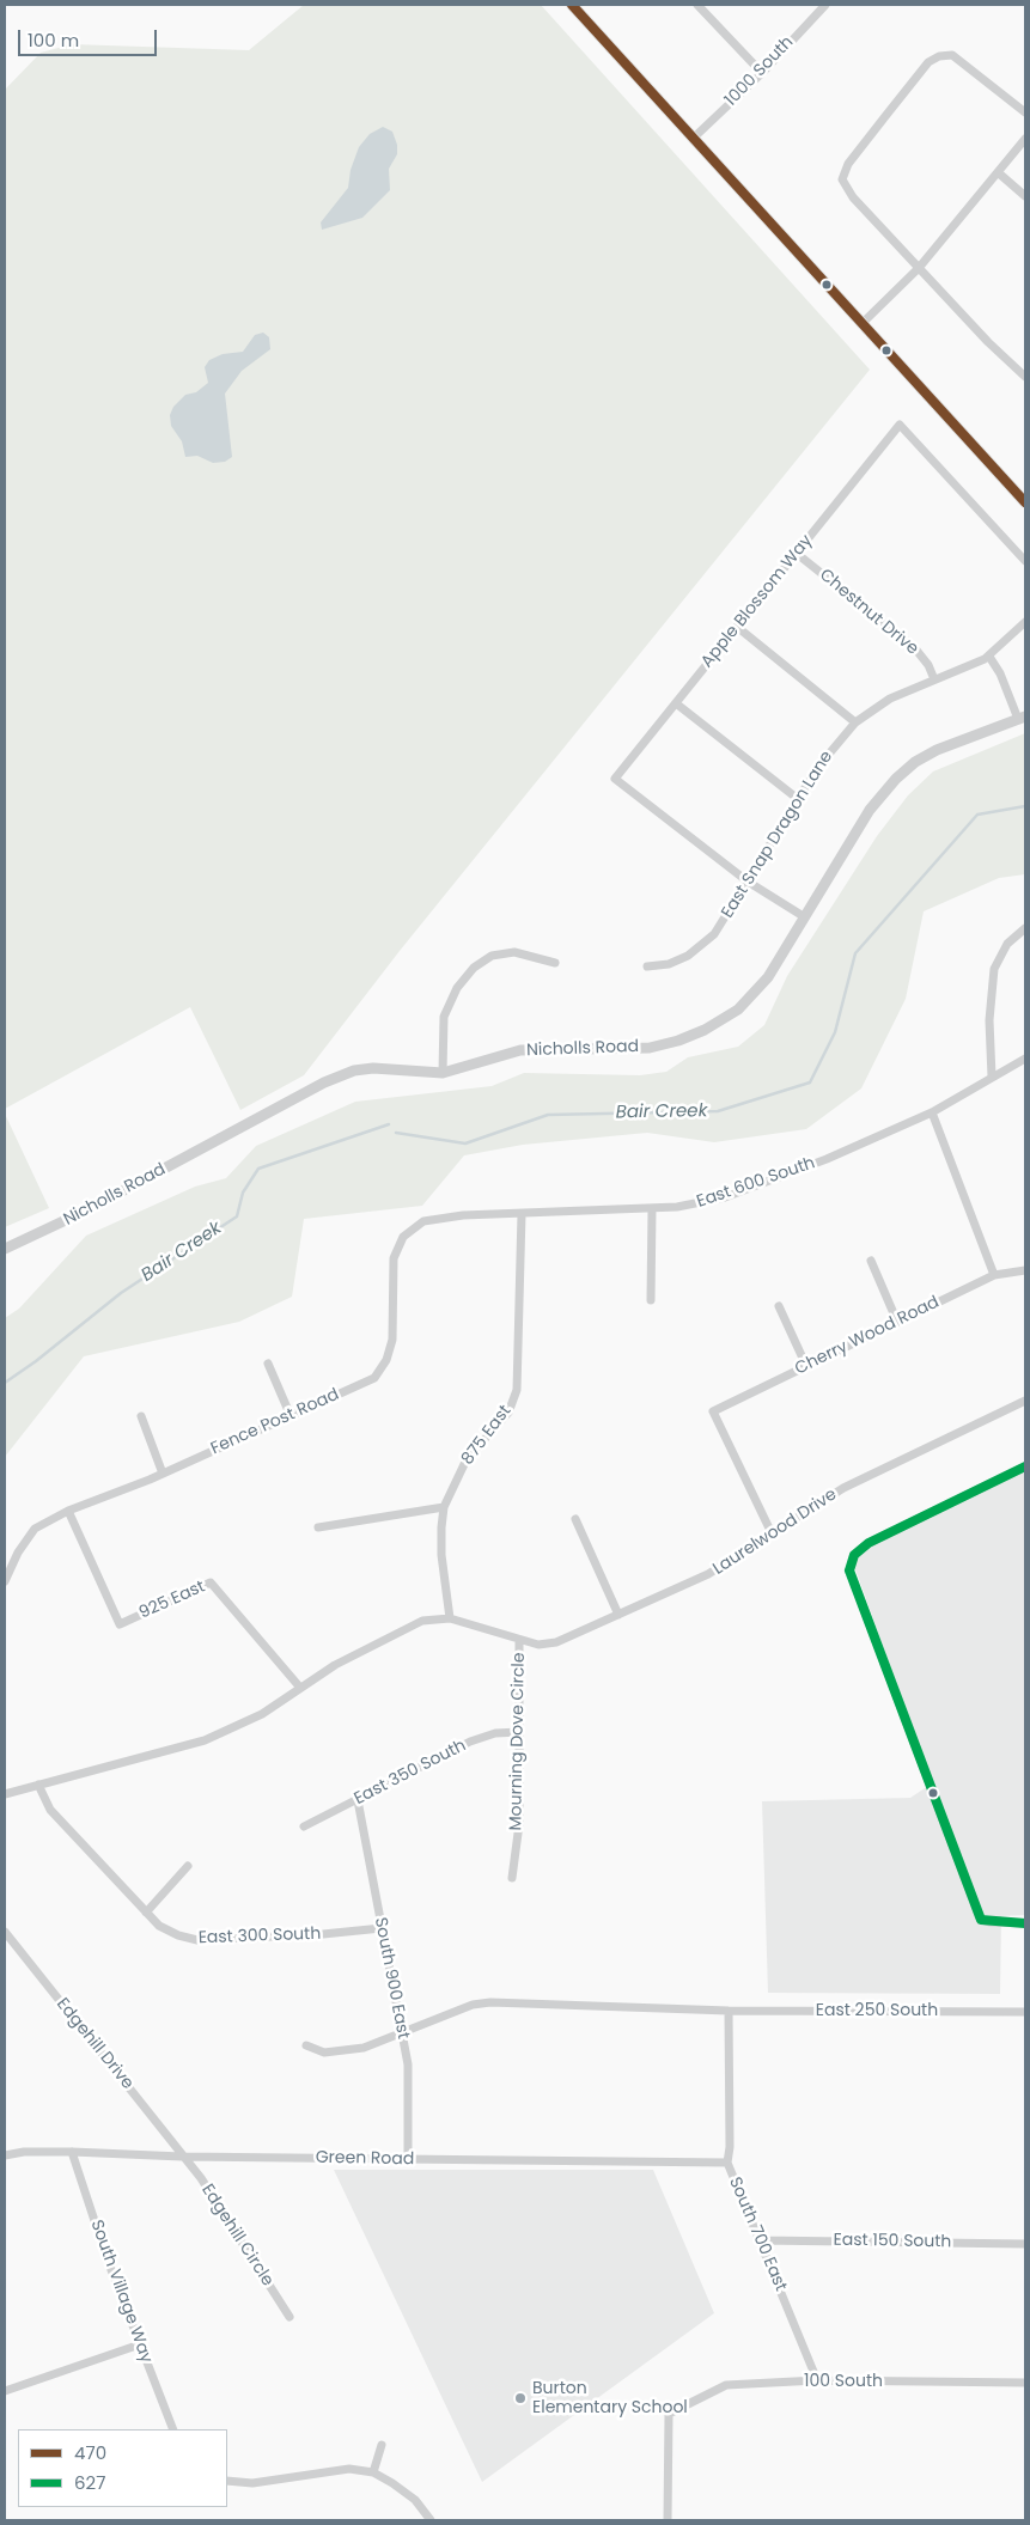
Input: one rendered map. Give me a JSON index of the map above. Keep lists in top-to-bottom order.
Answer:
{
  "streets": {
    "street": [
      "1000 South",
      "Apple Blossom Way",
      "Chestnut Drive",
      "East Snap Dragon Lane",
      "Nicholls Road",
      "East 600 South",
      "Cherry Wood Road",
      "Fence Post Road",
      "875 East",
      "Laurelwood Drive",
      "925 East",
      "Mourning Dove Circle",
      "East 350 South",
      "East 300 South",
      "South 900 East",
      "East 250 South",
      "Edgehill Drive",
      "Green Road",
      "South 700 East",
      "Edgehill Circle",
      "East 150 South",
      "South Village Way",
      "100 South"
    ]
  },
  "crossings": [
    ["Apple Blossom Way", "Chestnut Drive"],
    ["Apple Blossom Way", "East Snap Dragon Lane"],
    ["Chestnut Drive", "East Snap Dragon Lane"],
    ["East 600 South", "Fence Post Road"],
    ["East 600 South", "875 East"],
    ["Cherry Wood Road", "Laurelwood Drive"],
    ["Fence Post Road", "925 East"],
    ["875 East", "Laurelwood Drive"],
    ["Laurelwood Drive", "Mourning Dove Circle"],
    ["Mourning Dove Circle", "East 350 South"],
    ["East 350 South", "South 900 East"],
    ["East 300 South", "South 900 East"],
    ["South 900 East", "East 250 South"],
    ["South 900 East", "Green Road"],
    ["East 250 South", "South 700 East"],
    ["Edgehill Drive", "Green Road"],
    ["Edgehill Drive", "Edgehill Circle"],
    ["Green Road", "South 700 East"],
    ["Green Road", "Edgehill Circle"],
    ["Green Road", "South Village Way"],
    ["South 700 East", "East 150 South"],
    ["South 700 East", "100 South"]
  ],
  "water": ["Bair Creek"],
  "places": ["Burton Elementary School"],
  "lines": ["transit line 470", "transit line 627"],
  "legend": ["470", "627"],
  "scale_bar": "100 m"
}
